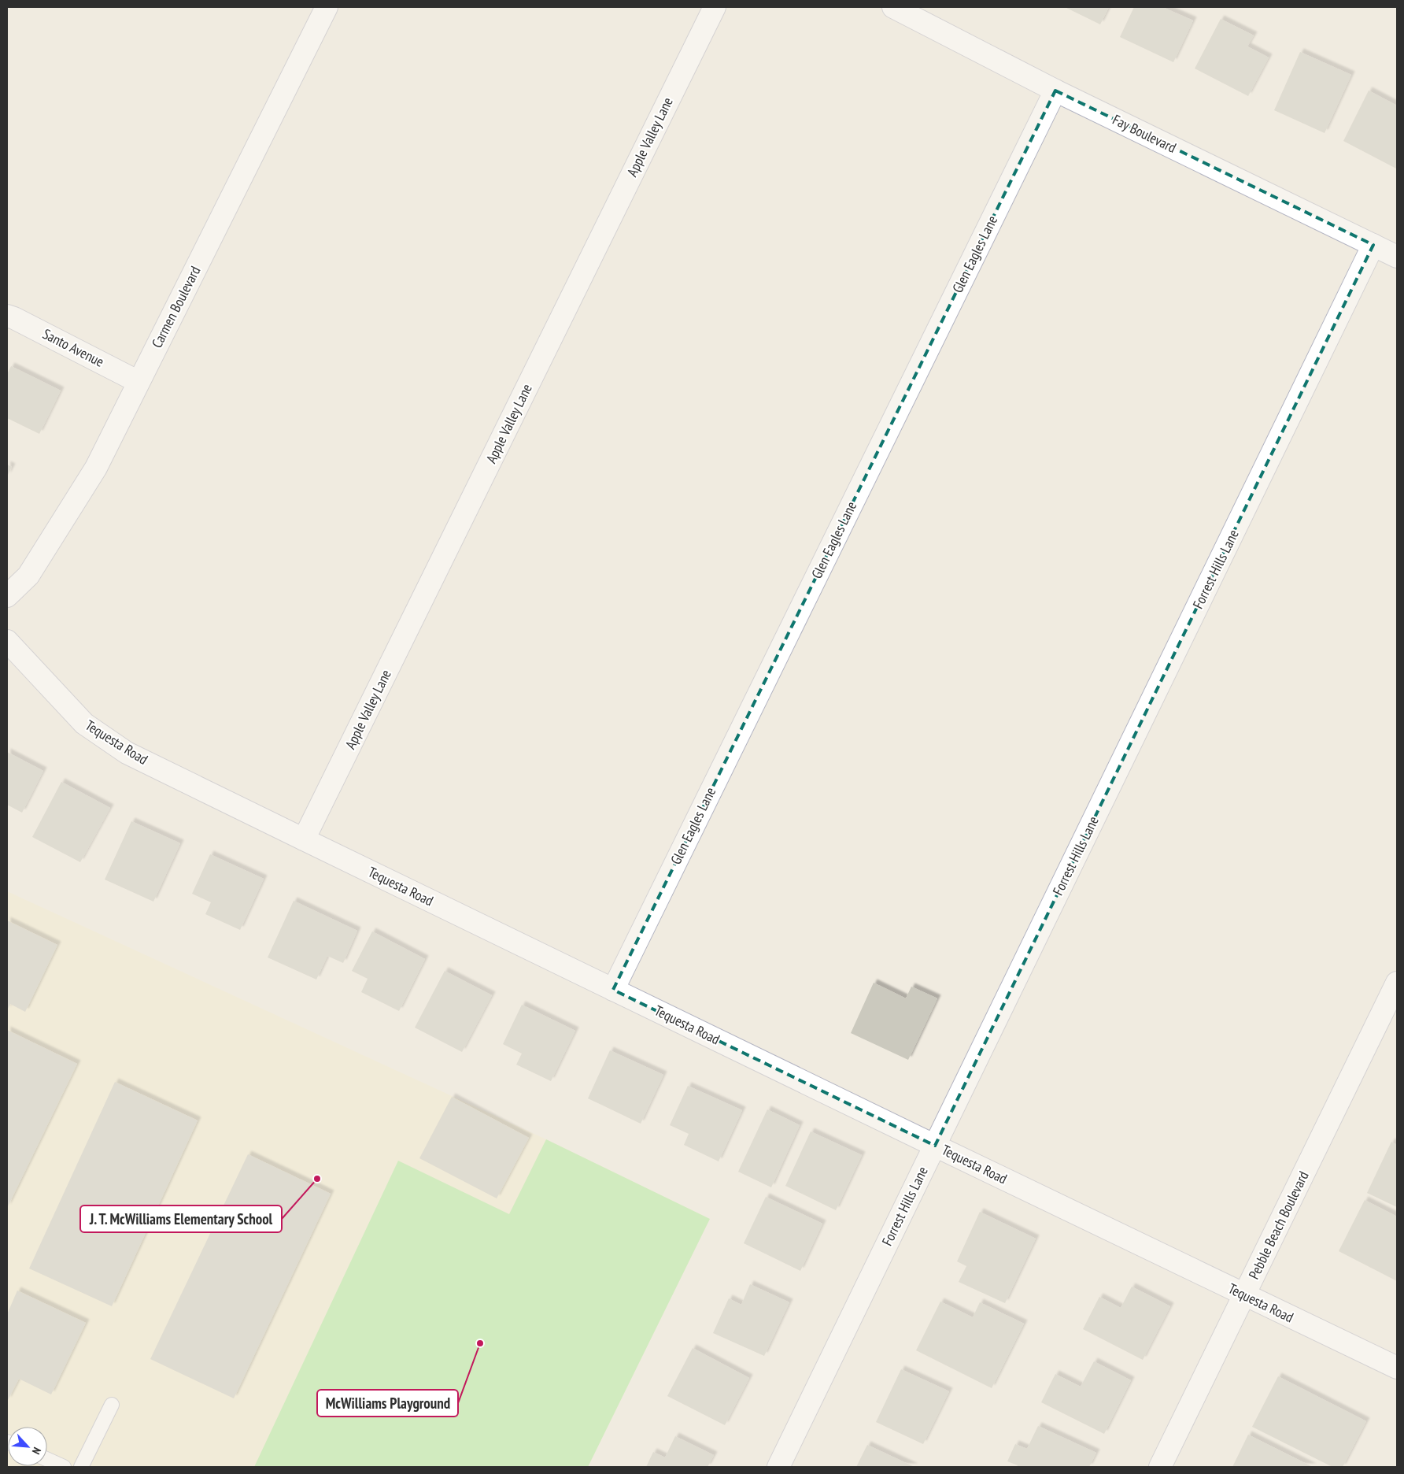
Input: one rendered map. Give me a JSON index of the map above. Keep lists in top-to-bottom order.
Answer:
{
  "streets": {
    "street": [
      "Fay Boulevard",
      "Apple Valley Lane",
      "Glen Eagles Lane",
      "Carmen Boulevard",
      "Santo Avenue",
      "Forrest Hills Lane",
      "Tequesta Road",
      "Pebble Beach Boulevard"
    ]
  },
  "crossings": [
    ["Fay Boulevard", "Glen Eagles Lane"],
    ["Fay Boulevard", "Forrest Hills Lane"],
    ["Apple Valley Lane", "Tequesta Road"],
    ["Glen Eagles Lane", "Tequesta Road"],
    ["Carmen Boulevard", "Santo Avenue"],
    ["Forrest Hills Lane", "Tequesta Road"],
    ["Tequesta Road", "Pebble Beach Boulevard"]
  ],
  "places": ["J. T. McWilliams Elementary School", "McWilliams Playground"],
  "north": "bottom right"
}
